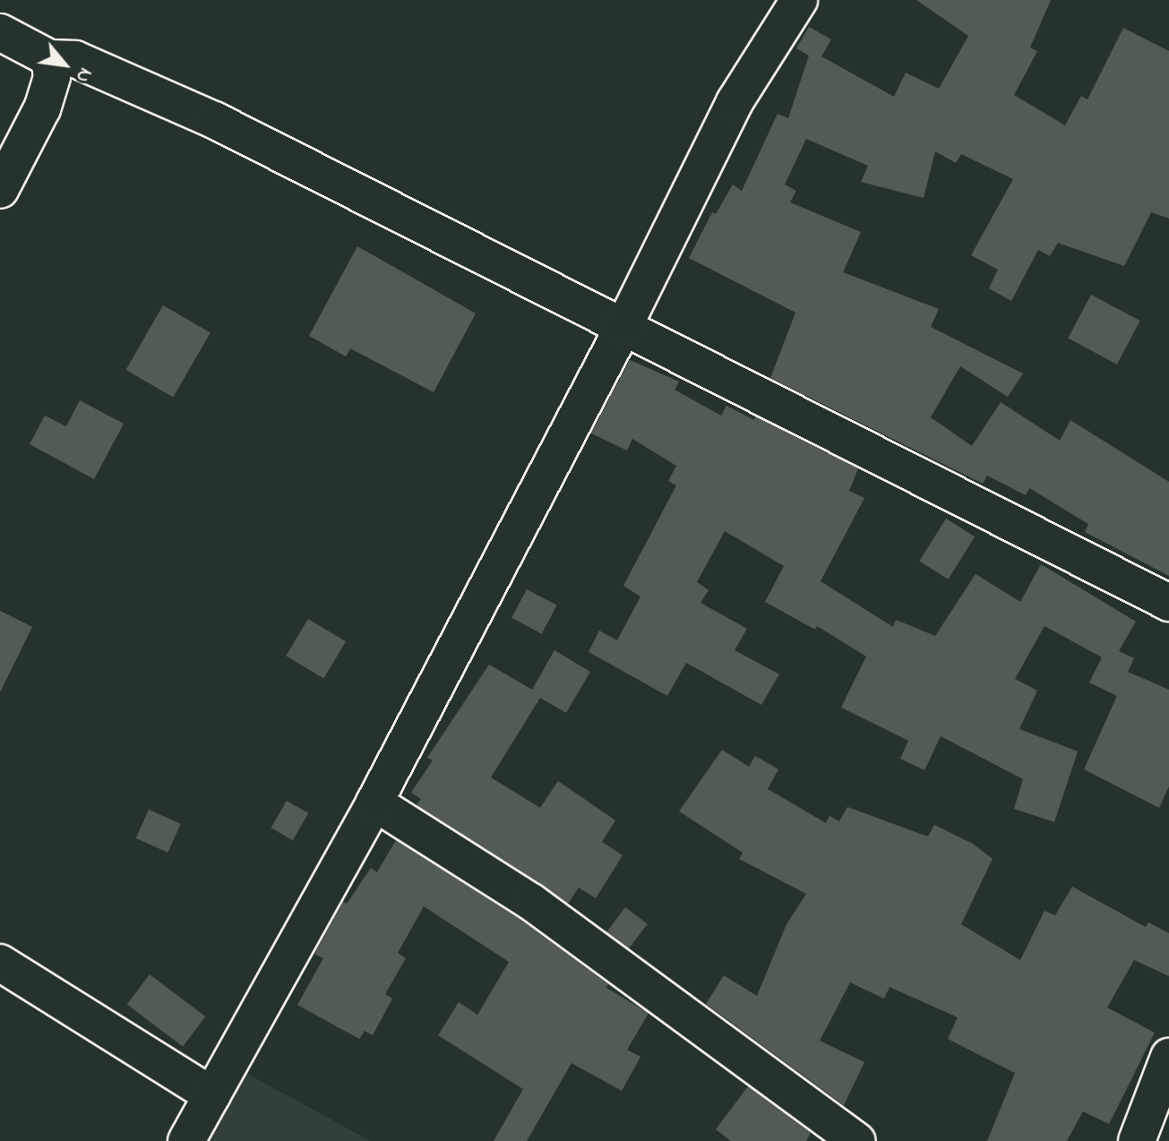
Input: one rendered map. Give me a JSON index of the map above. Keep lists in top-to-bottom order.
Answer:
{
  "north": "bottom right"
}
